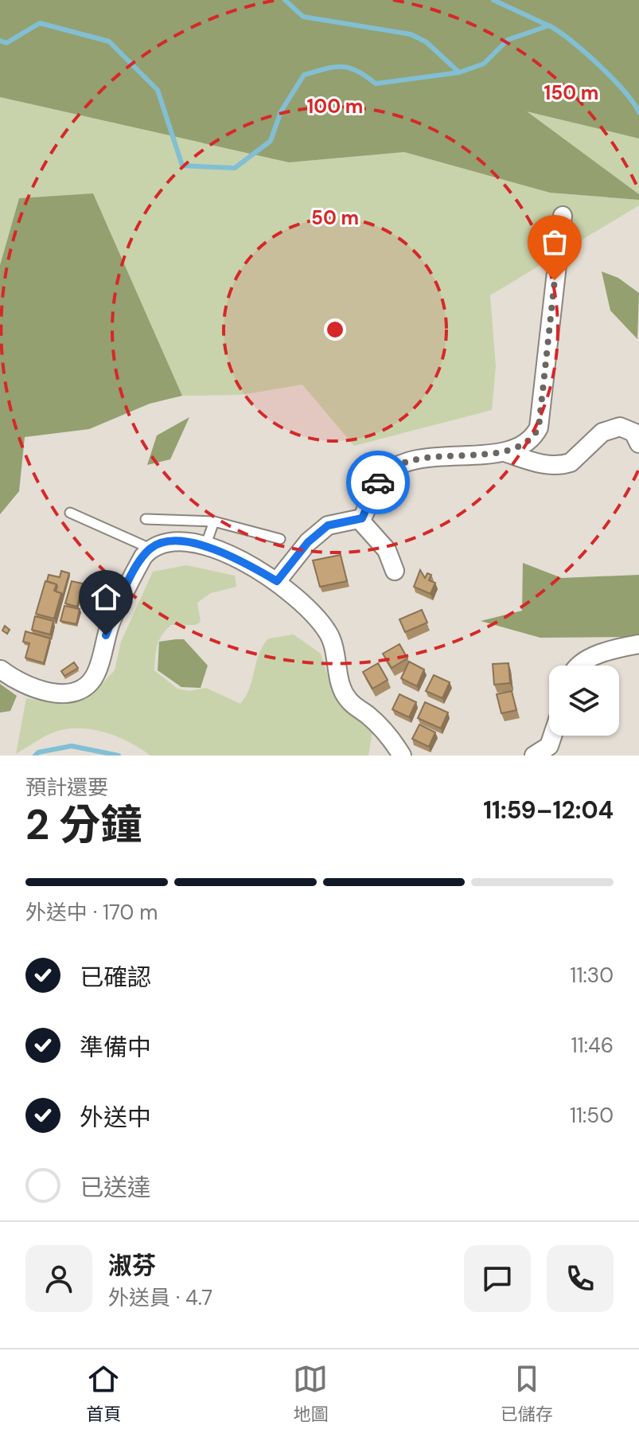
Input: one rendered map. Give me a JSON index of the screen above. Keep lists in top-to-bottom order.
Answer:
{
  "page": {
    "heading": ["2 分鐘", "預計還要", "11:59–12:04"],
    "panel": ["淑芬", "外送員 · 4.7"],
    "bar": "外送中 · 170 m",
    "list": [
      ["已確認", "11:30"],
      ["準備中", "11:46"],
      ["外送中", "11:50"],
      "已送達"
    ],
    "tabs": ["首頁", "地圖", "已儲存"]
  },
  "rings": ["150 m", "100 m", "50 m"]
}
